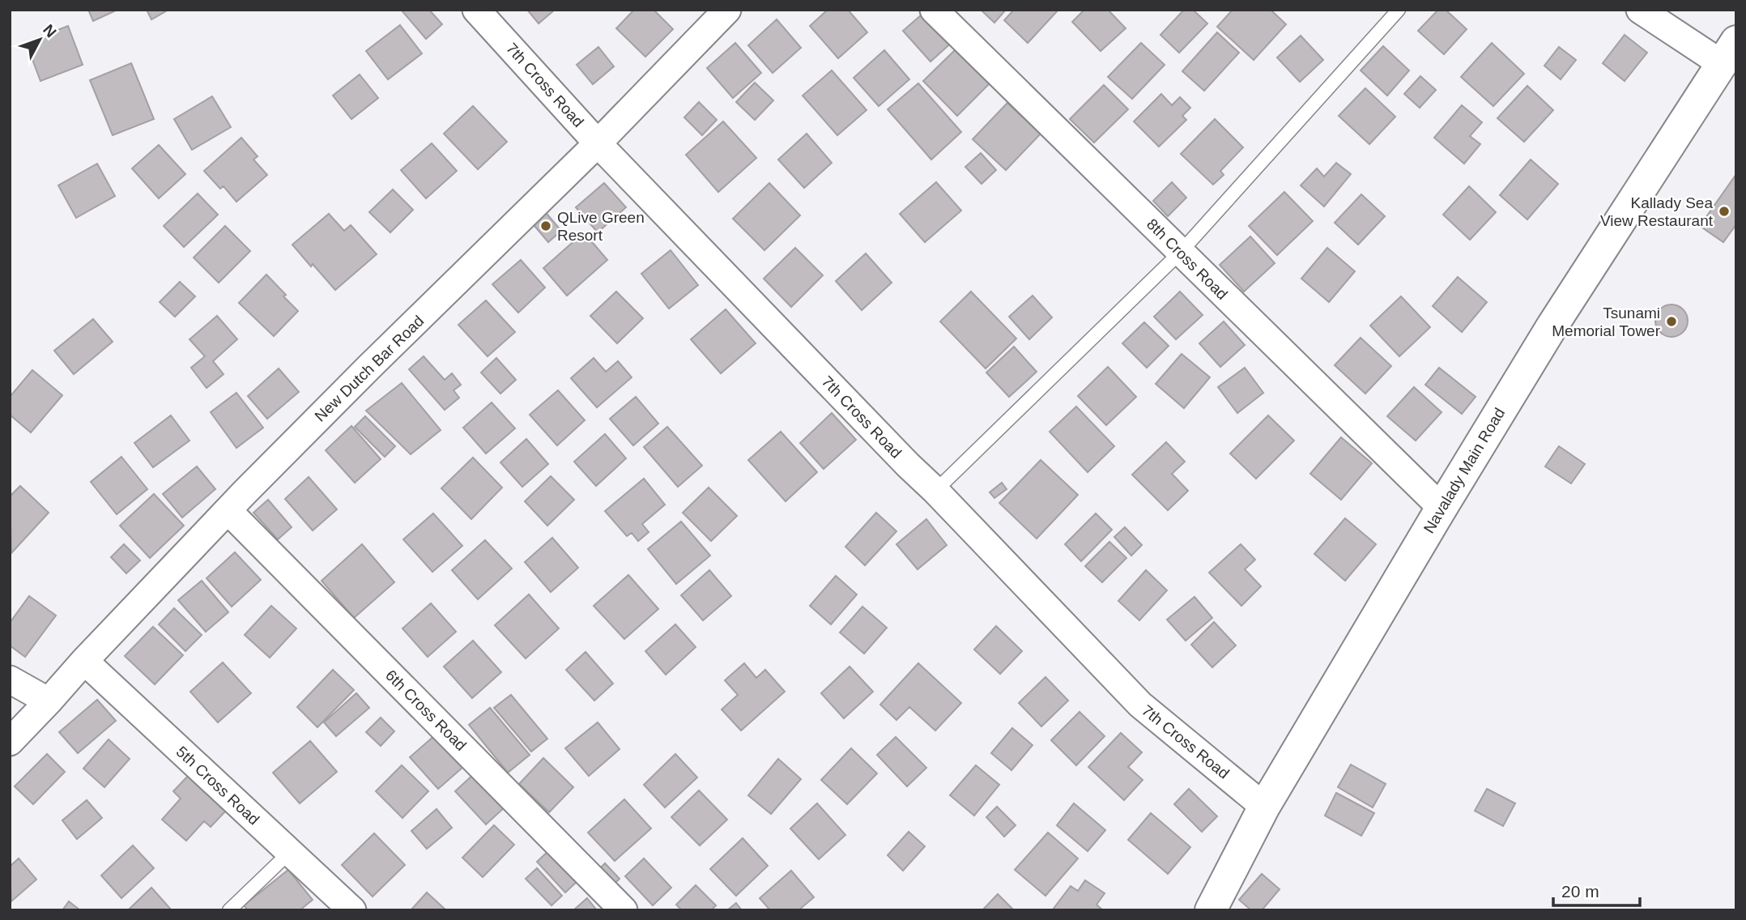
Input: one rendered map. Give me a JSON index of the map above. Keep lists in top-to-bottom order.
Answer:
{
  "streets": {
    "street": [
      "7th Cross Road",
      "8th Cross Road",
      "New Dutch Bar Road",
      "Navalady Main Road",
      "6th Cross Road",
      "5th Cross Road"
    ]
  },
  "crossings": [
    ["7th Cross Road", "New Dutch Bar Road"],
    ["7th Cross Road", "Navalady Main Road"],
    ["8th Cross Road", "Navalady Main Road"],
    ["New Dutch Bar Road", "6th Cross Road"],
    ["New Dutch Bar Road", "5th Cross Road"]
  ],
  "places": ["Kallady Sea View Restaurant", "QLive Green Resort", "Tsunami Memorial Tower"],
  "scale_bar": "20 m",
  "north": "top right"
}
